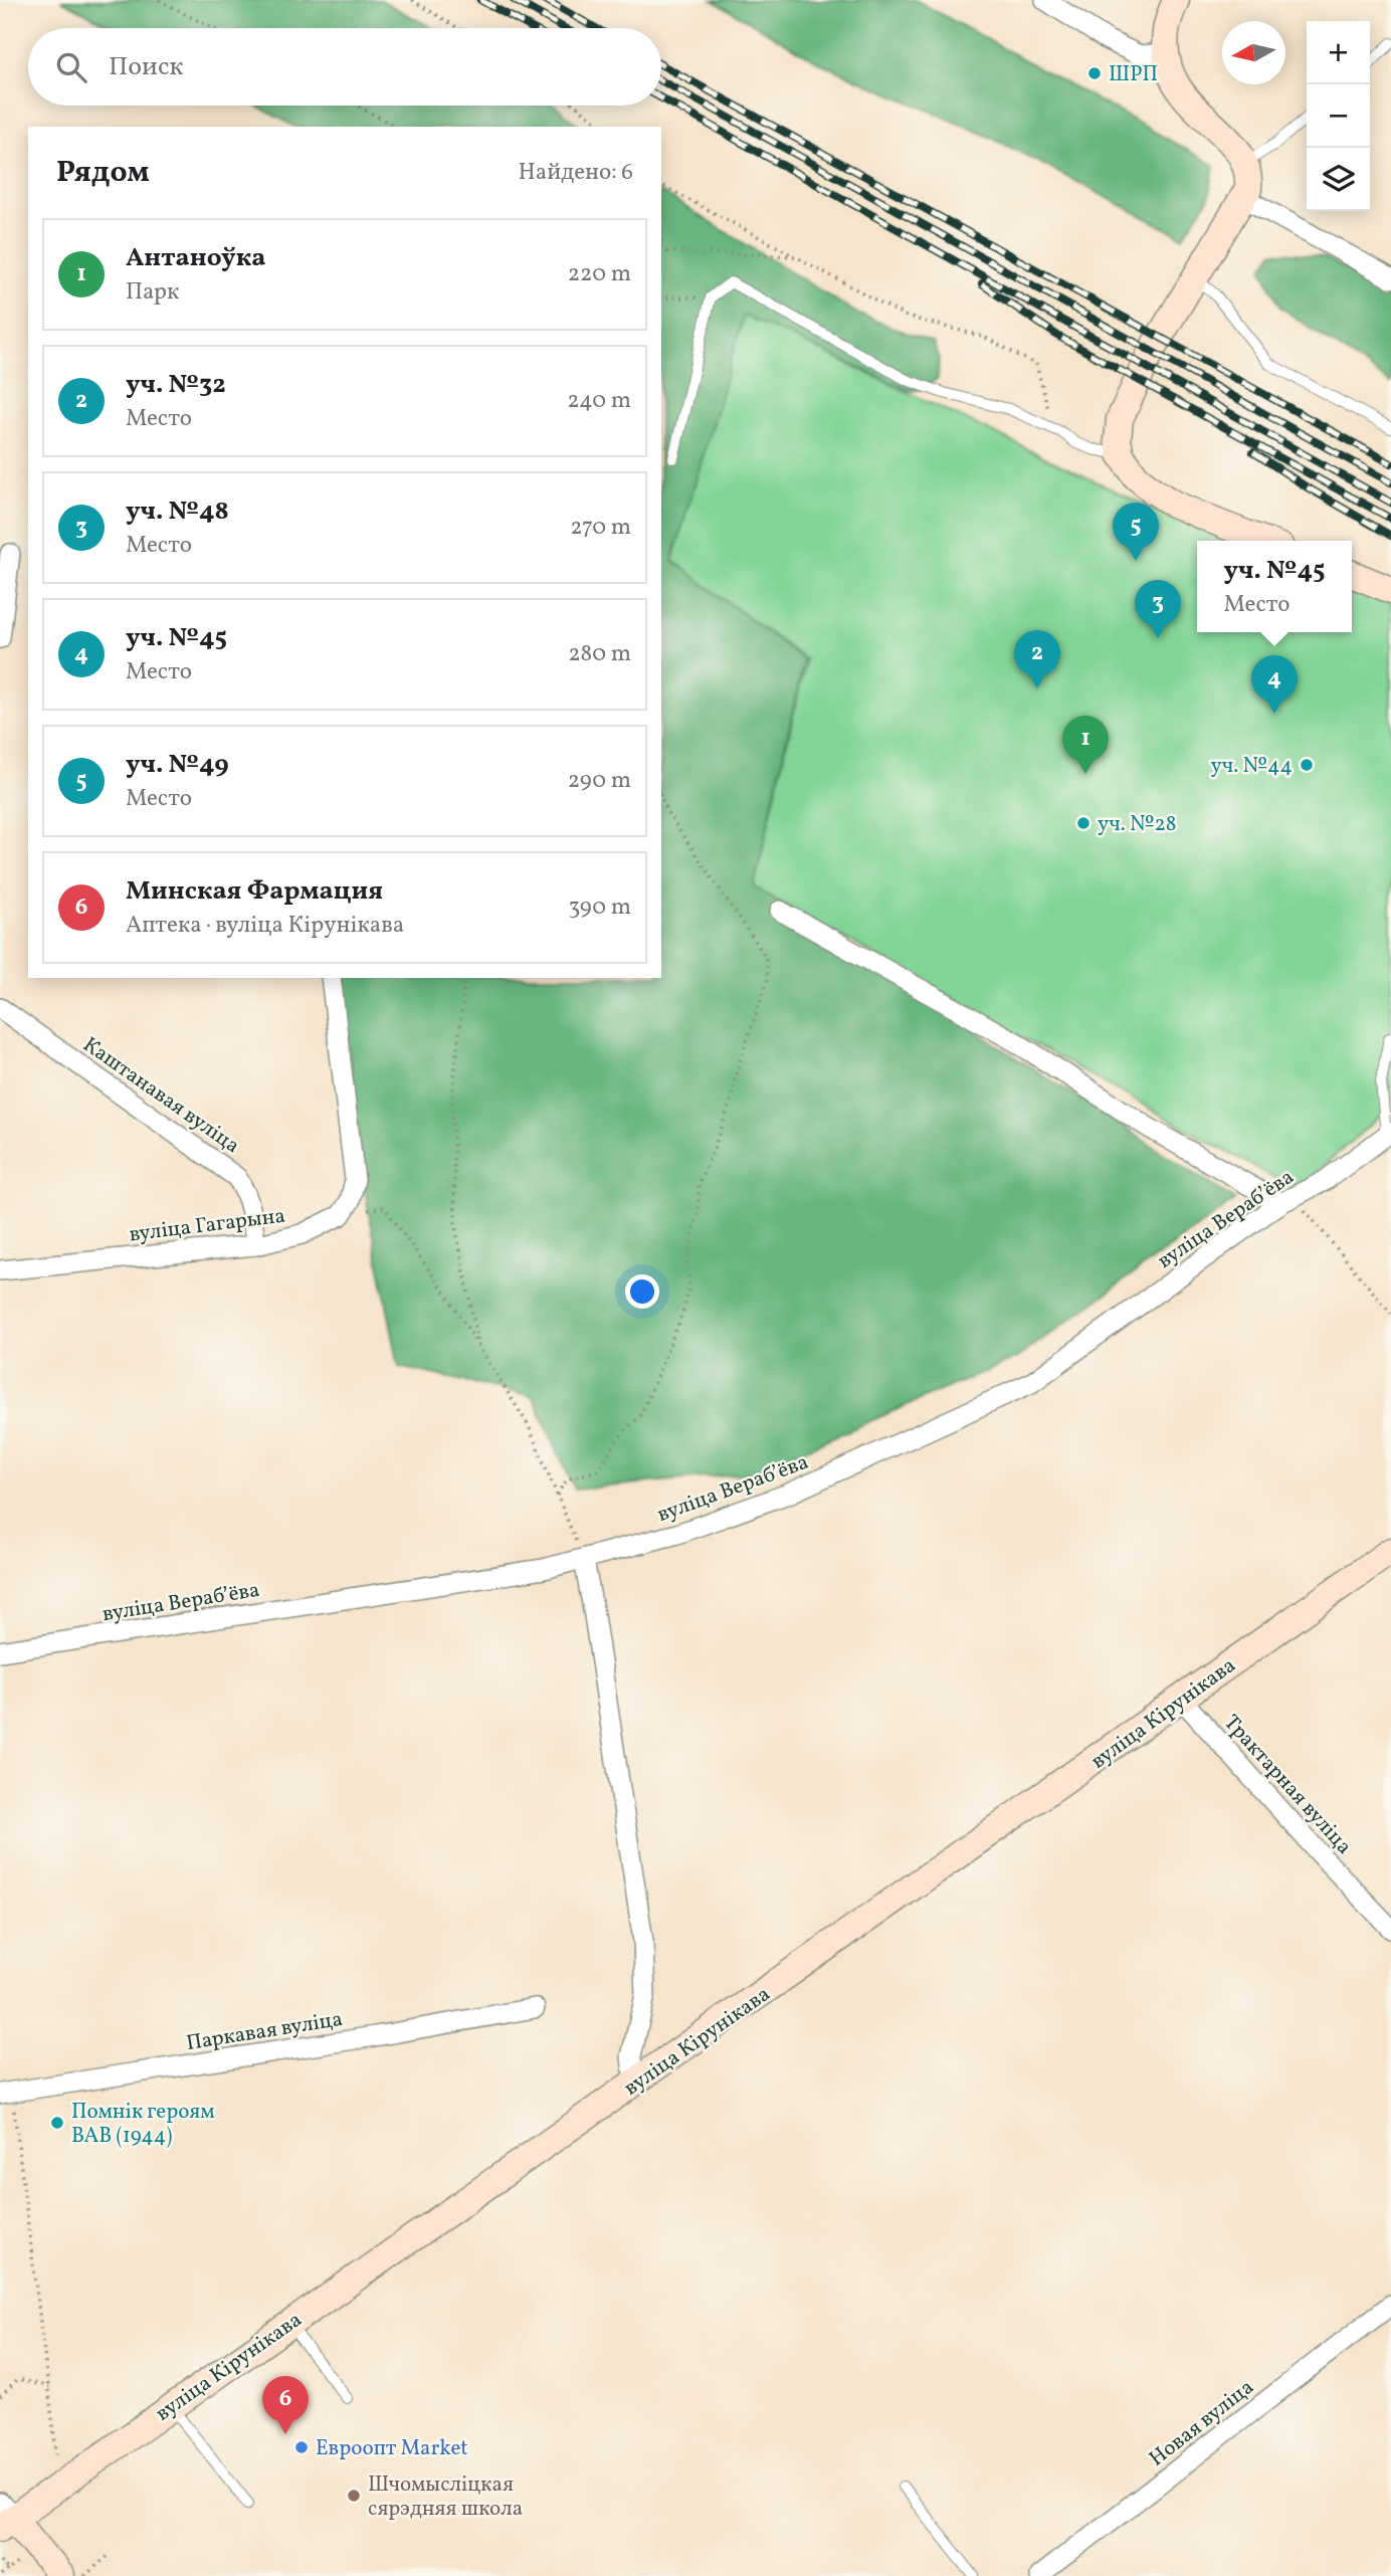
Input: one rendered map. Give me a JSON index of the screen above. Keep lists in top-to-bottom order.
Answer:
{
  "streets": {
    "street": [
      "Каштанавая вуліца",
      "вуліца Верабʼёва",
      "вуліца Гагарына",
      "вуліца Кірунікава",
      "Трактарная вуліца",
      "Паркавая вуліца",
      "Новая вуліца"
    ]
  },
  "crossings": [
    ["Каштанавая вуліца", "вуліца Гагарына"],
    ["вуліца Кірунікава", "Трактарная вуліца"]
  ],
  "places": [
    "ШРП",
    "уч. №44",
    "уч. №28",
    "Помнік героям ВАВ (1944)",
    "Евроопт Market",
    "Шчомысліцкая сярэдняя школа"
  ],
  "north": "left",
  "page": {
    "map_buttons": ["+", "−"],
    "search": "Поиск",
    "heading": ["Рядом", "Найдено: 6"],
    "list": [
      {
        "mark": "1",
        "name": "Антаноўка",
        "note": "Парк",
        "value": "220 m"
      },
      {
        "mark": "2",
        "name": "уч. №32",
        "note": "Место",
        "value": "240 m"
      },
      {
        "mark": "3",
        "name": "уч. №48",
        "note": "Место",
        "value": "270 m"
      },
      {
        "mark": "4",
        "name": "уч. №45",
        "note": "Место",
        "value": "280 m"
      },
      {
        "mark": "5",
        "name": "уч. №49",
        "note": "Место",
        "value": "290 m"
      },
      {
        "mark": "6",
        "name": "Минская Фармация",
        "note": "Аптека · вуліца Кірунікава",
        "value": "390 m"
      }
    ],
    "pins": [
      "5",
      "3",
      "2",
      "4",
      "1",
      "6"
    ],
    "popup": ["уч. №45", "Место"]
  }
}
